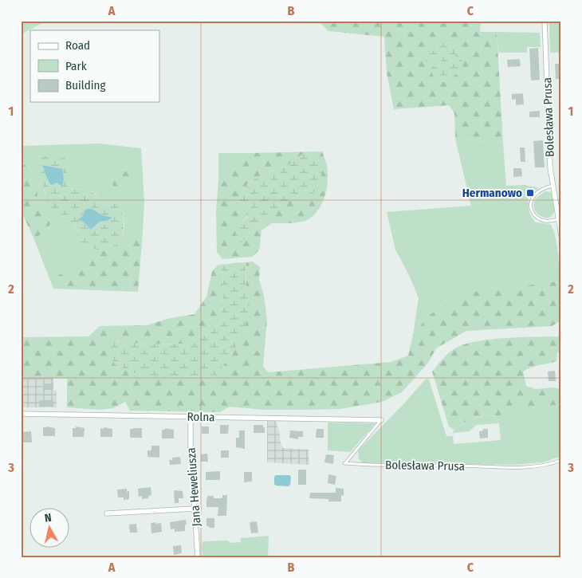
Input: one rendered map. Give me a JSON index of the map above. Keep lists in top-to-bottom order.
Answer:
{
  "streets": {
    "street": ["Bolesława Prusa", "Rolna", "Jana Heweliusza"]
  },
  "crossings": [
    ["Bolesława Prusa", "Rolna"],
    ["Rolna", "Jana Heweliusza"]
  ],
  "places": {
    "transit": ["Hermanowo"]
  },
  "legend": ["Road", "Park", "Building"],
  "north": "top",
  "grid": {
    "columns": ["A", "B", "C"],
    "rows": ["1", "2", "3"]
  }
}
